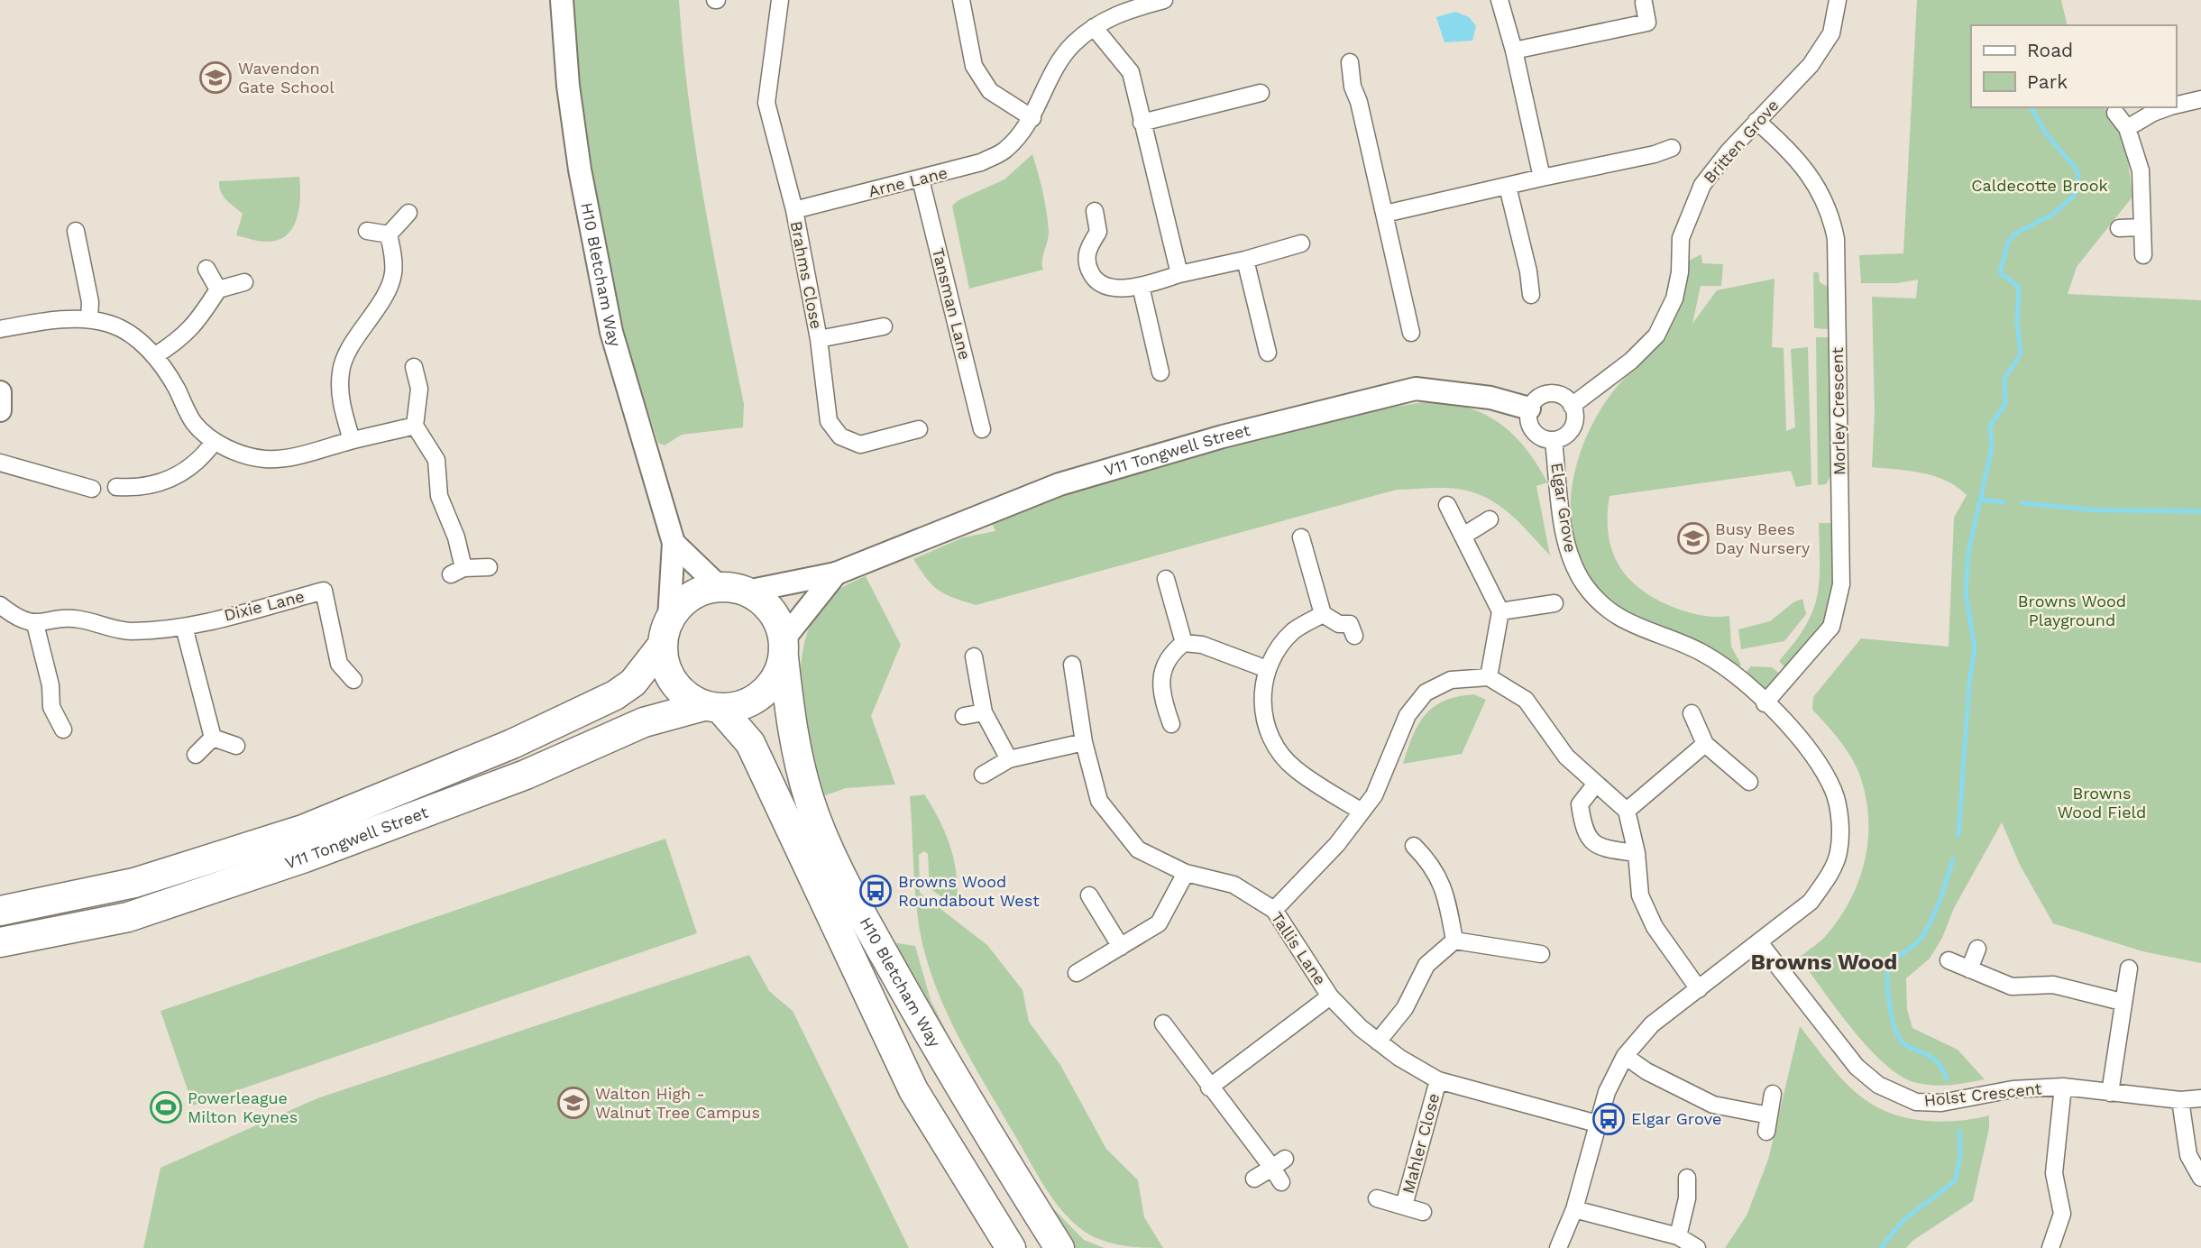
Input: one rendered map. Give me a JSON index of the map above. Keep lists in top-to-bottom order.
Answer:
{
  "streets": {
    "highway": ["H10 Bletcham Way", "V11 Tongwell Street"],
    "street": [
      "Britten Grove",
      "Arne Lane",
      "Brahms Close",
      "Tansman Lane",
      "Morley Crescent",
      "Elgar Grove",
      "Dixie Lane",
      "Tallis Lane",
      "Holst Crescent",
      "Mahler Close"
    ]
  },
  "crossings": [
    ["Britten Grove", "Morley Crescent"],
    ["Britten Grove", "V11 Tongwell Street"],
    ["Britten Grove", "Elgar Grove"],
    ["Arne Lane", "Brahms Close"],
    ["Arne Lane", "Tansman Lane"],
    ["H10 Bletcham Way", "V11 Tongwell Street"],
    ["Morley Crescent", "Elgar Grove"],
    ["V11 Tongwell Street", "Elgar Grove"],
    ["Elgar Grove", "Tallis Lane"],
    ["Elgar Grove", "Holst Crescent"],
    ["Tallis Lane", "Mahler Close"]
  ],
  "districts": ["Browns Wood"],
  "parks": ["Caldecotte Brook", "Browns Wood Playground", "Browns Wood Field"],
  "places": {
    "school or university": ["Wavendon Gate School", "Busy Bees Day Nursery", "Walton High - Walnut Tree Campus"],
    "bus stop": ["Browns Wood Roundabout West", "Elgar Grove"],
    "sports": ["Powerleague Milton Keynes"]
  },
  "legend": ["Road", "Park"]
}
